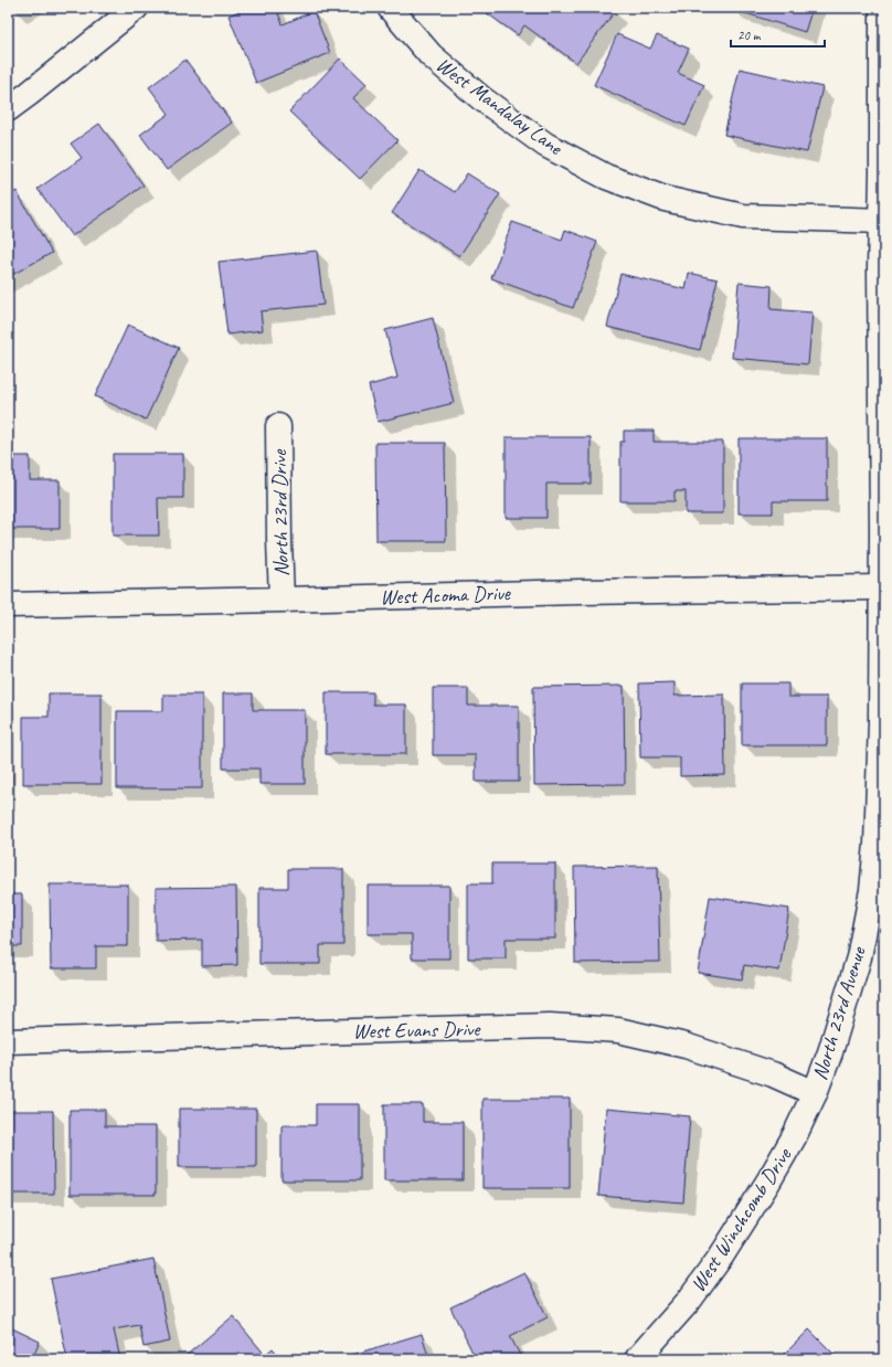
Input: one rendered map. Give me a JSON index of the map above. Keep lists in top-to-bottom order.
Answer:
{
  "streets": {
    "street": [
      "West Mandalay Lane",
      "North 23rd Drive",
      "West Acoma Drive",
      "North 23rd Avenue",
      "West Evans Drive",
      "West Winchcomb Drive"
    ]
  },
  "crossings": [
    ["West Mandalay Lane", "North 23rd Avenue"],
    ["North 23rd Drive", "West Acoma Drive"],
    ["West Acoma Drive", "North 23rd Avenue"],
    ["North 23rd Avenue", "West Evans Drive"],
    ["North 23rd Avenue", "West Winchcomb Drive"],
    ["West Evans Drive", "West Winchcomb Drive"]
  ],
  "scale_bar": "20 m"
}
